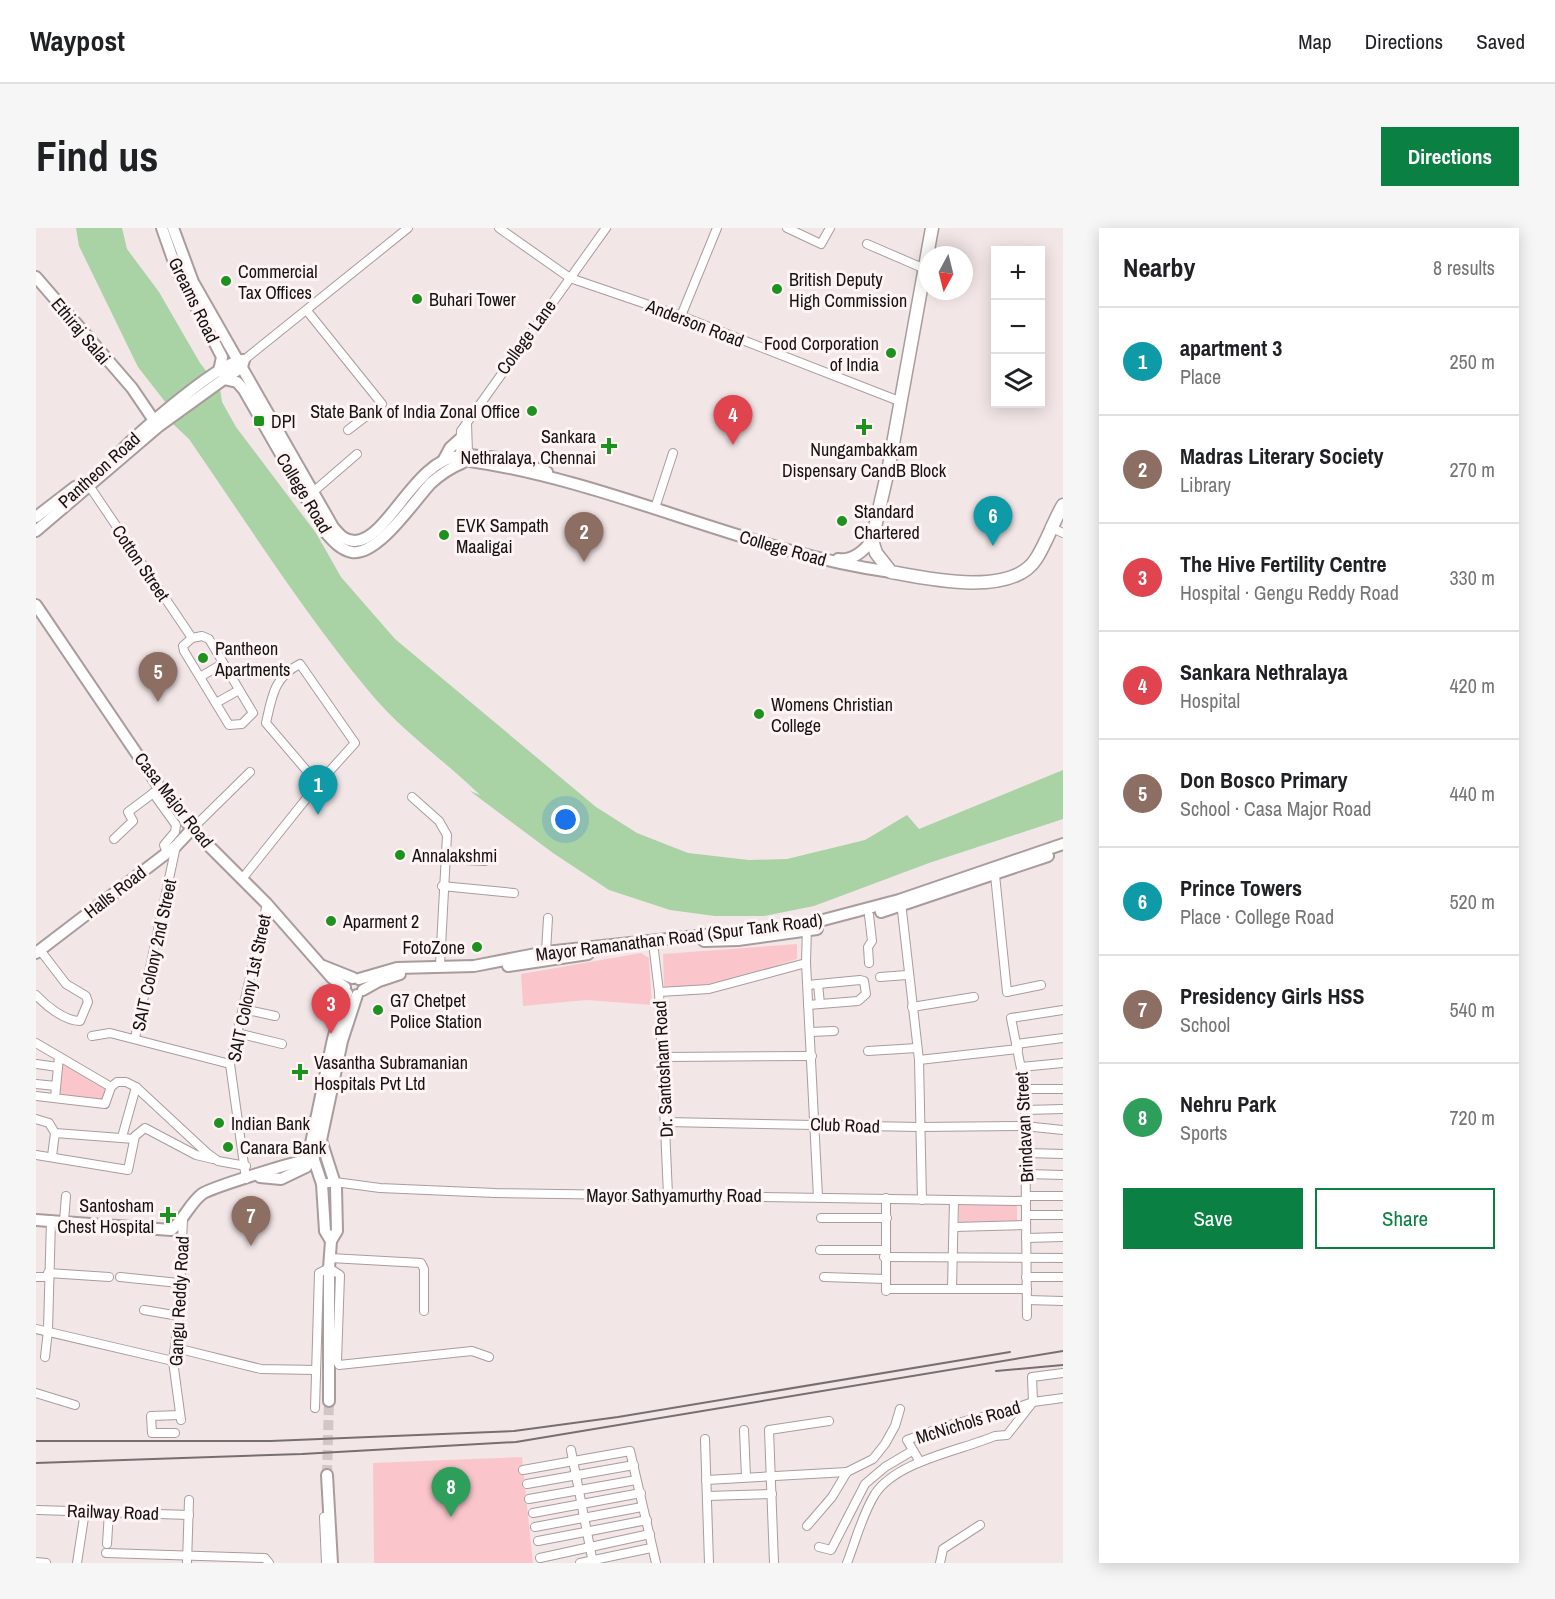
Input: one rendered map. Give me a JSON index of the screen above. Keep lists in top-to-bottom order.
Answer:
{
  "streets": {
    "main road": [
      "Greams Road",
      "Ethiraj Salai",
      "Pantheon Road",
      "College Road",
      "Casa Major Road",
      "Halls Road",
      "Mayor Ramanathan Road (Spur Tank Road)"
    ],
    "street": [
      "Anderson Road",
      "College Lane",
      "Cotton Street",
      "SAIT Colony 2nd Street",
      "SAIT Colony 1st Street",
      "Dr. Santosham Road",
      "Club Road",
      "Brindavan Street",
      "Mayor Sathyamurthy Road",
      "Gangu Reddy Road",
      "McNichols Road",
      "Railway Road"
    ]
  },
  "crossings": [
    ["Greams Road", "College Road"],
    ["Anderson Road", "College Lane"],
    ["Ethiraj Salai", "Pantheon Road"],
    ["Pantheon Road", "Cotton Street"],
    ["Casa Major Road", "Halls Road"],
    ["Casa Major Road", "Mayor Ramanathan Road (Spur Tank Road)"],
    ["Casa Major Road", "SAIT Colony 2nd Street"],
    ["Casa Major Road", "SAIT Colony 1st Street"],
    ["Halls Road", "SAIT Colony 2nd Street"],
    ["Mayor Ramanathan Road (Spur Tank Road)", "Dr. Santosham Road"],
    ["SAIT Colony 2nd Street", "SAIT Colony 1st Street"],
    ["Dr. Santosham Road", "Club Road"],
    ["Dr. Santosham Road", "Mayor Sathyamurthy Road"],
    ["Club Road", "Brindavan Street"],
    ["Brindavan Street", "Mayor Sathyamurthy Road"]
  ],
  "places": {
    "other": [
      "Commercial Tax Offices",
      "British Deputy High Commission",
      "Buhari Tower",
      "Food Corporation of India",
      "State Bank of India Zonal Office",
      "Standard Chartered",
      "EVK Sampath Maaligai",
      "Pantheon Apartments",
      "Womens Christian College",
      "Annalakshmi",
      "Aparment 2",
      "FotoZone",
      "G7 Chetpet Police Station",
      "Indian Bank",
      "Canara Bank"
    ],
    "transit": ["DPI"],
    "health": [
      "Nungambakkam Dispensary CandB Block",
      "Sankara Nethralaya, Chennai",
      "Vasantha Subramanian Hospitals Pvt Ltd",
      "Santosham Chest Hospital"
    ]
  },
  "north": "bottom",
  "page": {
    "header": "Waypost",
    "nav": ["Map", "Directions", "Saved"],
    "buttons": [
      "Directions",
      ["Save", "Share"]
    ],
    "title": "Find us",
    "heading": ["Nearby", "8 results"],
    "map_buttons": ["+", "−"],
    "list": [
      {
        "mark": "1",
        "name": "apartment 3",
        "note": "Place",
        "value": "250 m"
      },
      {
        "mark": "2",
        "name": "Madras Literary Society",
        "note": "Library",
        "value": "270 m"
      },
      {
        "mark": "3",
        "name": "The Hive Fertility Centre",
        "note": "Hospital · Gengu Reddy Road",
        "value": "330 m"
      },
      {
        "mark": "4",
        "name": "Sankara Nethralaya",
        "note": "Hospital",
        "value": "420 m"
      },
      {
        "mark": "5",
        "name": "Don Bosco Primary",
        "note": "School · Casa Major Road",
        "value": "440 m"
      },
      {
        "mark": "6",
        "name": "Prince Towers",
        "note": "Place · College Road",
        "value": "520 m"
      },
      {
        "mark": "7",
        "name": "Presidency Girls HSS",
        "note": "School",
        "value": "540 m"
      },
      {
        "mark": "8",
        "name": "Nehru Park",
        "note": "Sports",
        "value": "720 m"
      }
    ],
    "pins": [
      "4",
      "6",
      "2",
      "5",
      "1",
      "3",
      "7",
      "8"
    ]
  }
}
